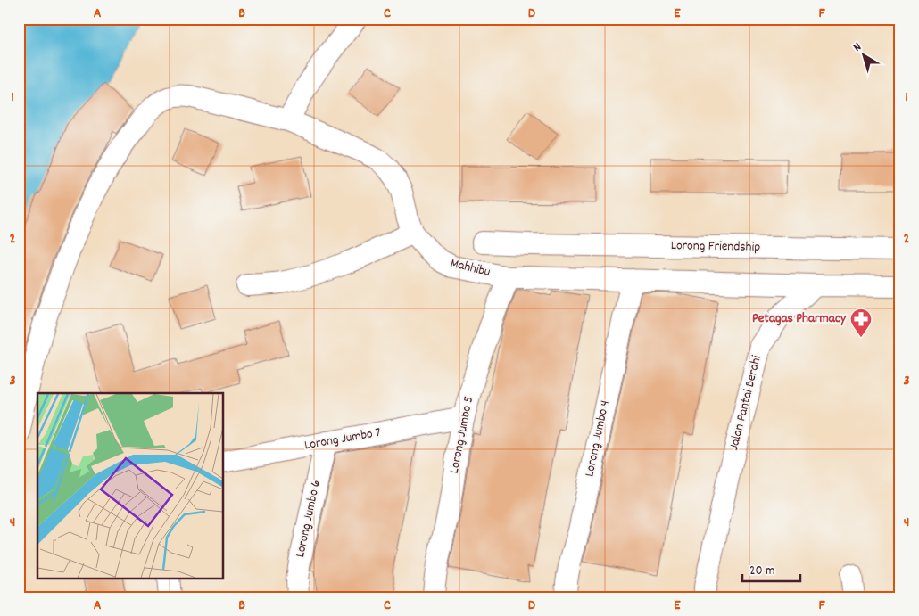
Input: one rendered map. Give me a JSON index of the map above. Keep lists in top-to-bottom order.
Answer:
{
  "streets": {
    "street": [
      "Lorong Friendship",
      "Mahhibu",
      "Jalan Pantai Berahi",
      "Lorong Jumbo 5",
      "Lorong Jumbo 4",
      "Lorong Jumbo 7",
      "Lorong Jumbo 6"
    ]
  },
  "crossings": [
    ["Mahhibu", "Jalan Pantai Berahi"],
    ["Mahhibu", "Lorong Jumbo 5"],
    ["Mahhibu", "Lorong Jumbo 4"],
    ["Lorong Jumbo 5", "Lorong Jumbo 7"],
    ["Lorong Jumbo 7", "Lorong Jumbo 6"]
  ],
  "places": {
    "pharmacy": ["Petagas Pharmacy"]
  },
  "scale_bar": "20 m",
  "north": "top left",
  "grid": {
    "columns": [
      "A",
      "B",
      "C",
      "D",
      "E",
      "F"
    ],
    "rows": [
      "1",
      "2",
      "3",
      "4"
    ]
  }
}
